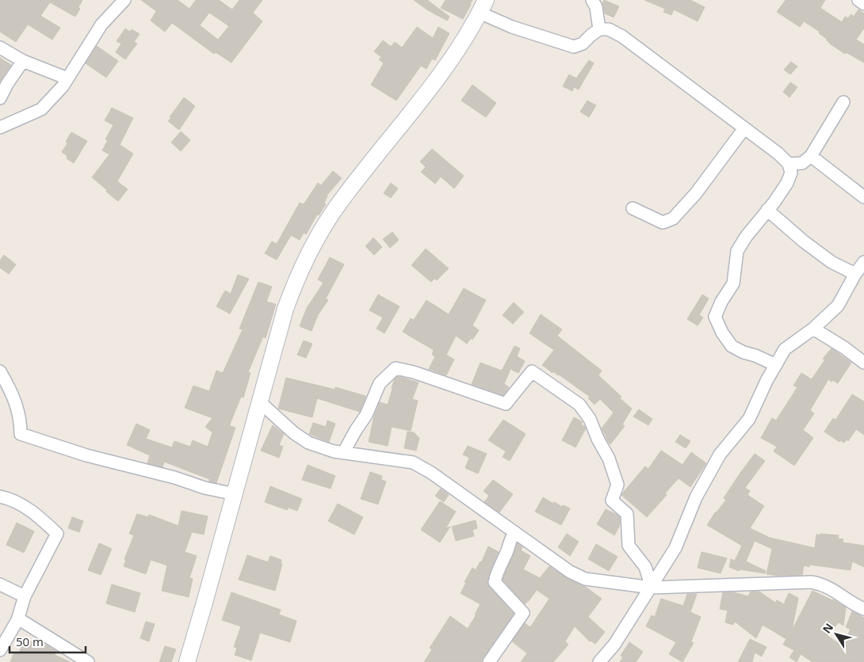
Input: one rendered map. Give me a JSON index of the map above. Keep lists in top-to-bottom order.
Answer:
{
  "scale_bar": "50 m",
  "north": "top left"
}
